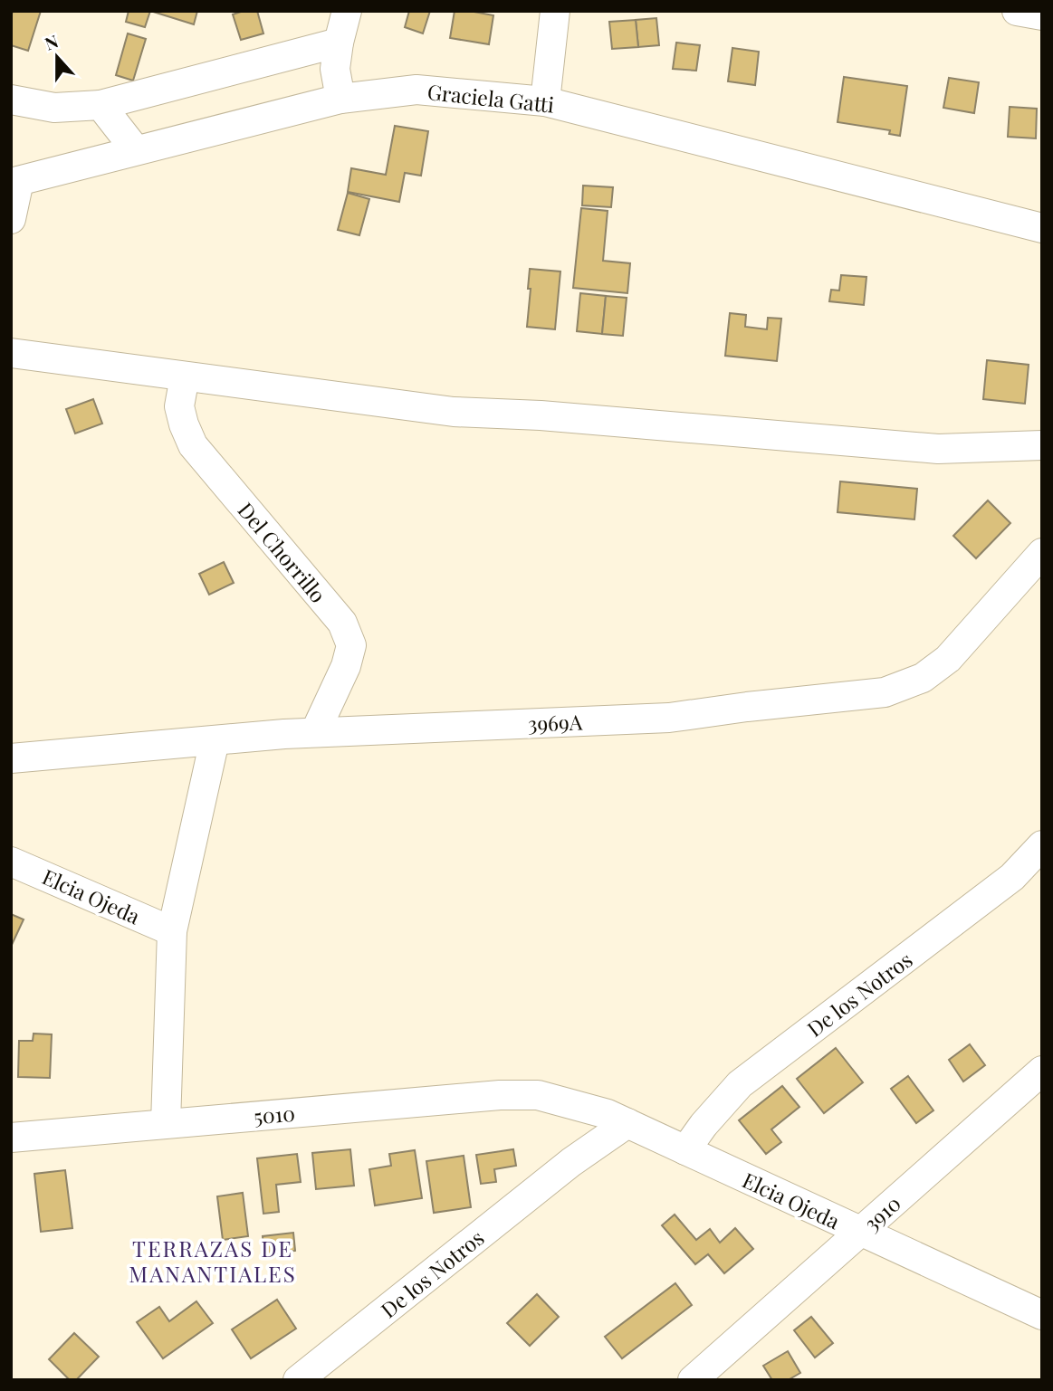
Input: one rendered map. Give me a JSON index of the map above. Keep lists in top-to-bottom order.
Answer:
{
  "streets": {
    "street": [
      "Graciela Gatti",
      "Del Chorrillo",
      "3969A",
      "Elcia Ojeda",
      "De los Notros",
      "5010",
      "3910"
    ]
  },
  "crossings": [
    ["Del Chorrillo", "3969A"],
    ["Elcia Ojeda", "De los Notros"],
    ["Elcia Ojeda", "5010"],
    ["Elcia Ojeda", "3910"]
  ],
  "districts": ["TERRAZAS DE MANANTIALES"],
  "north": "top"
}
